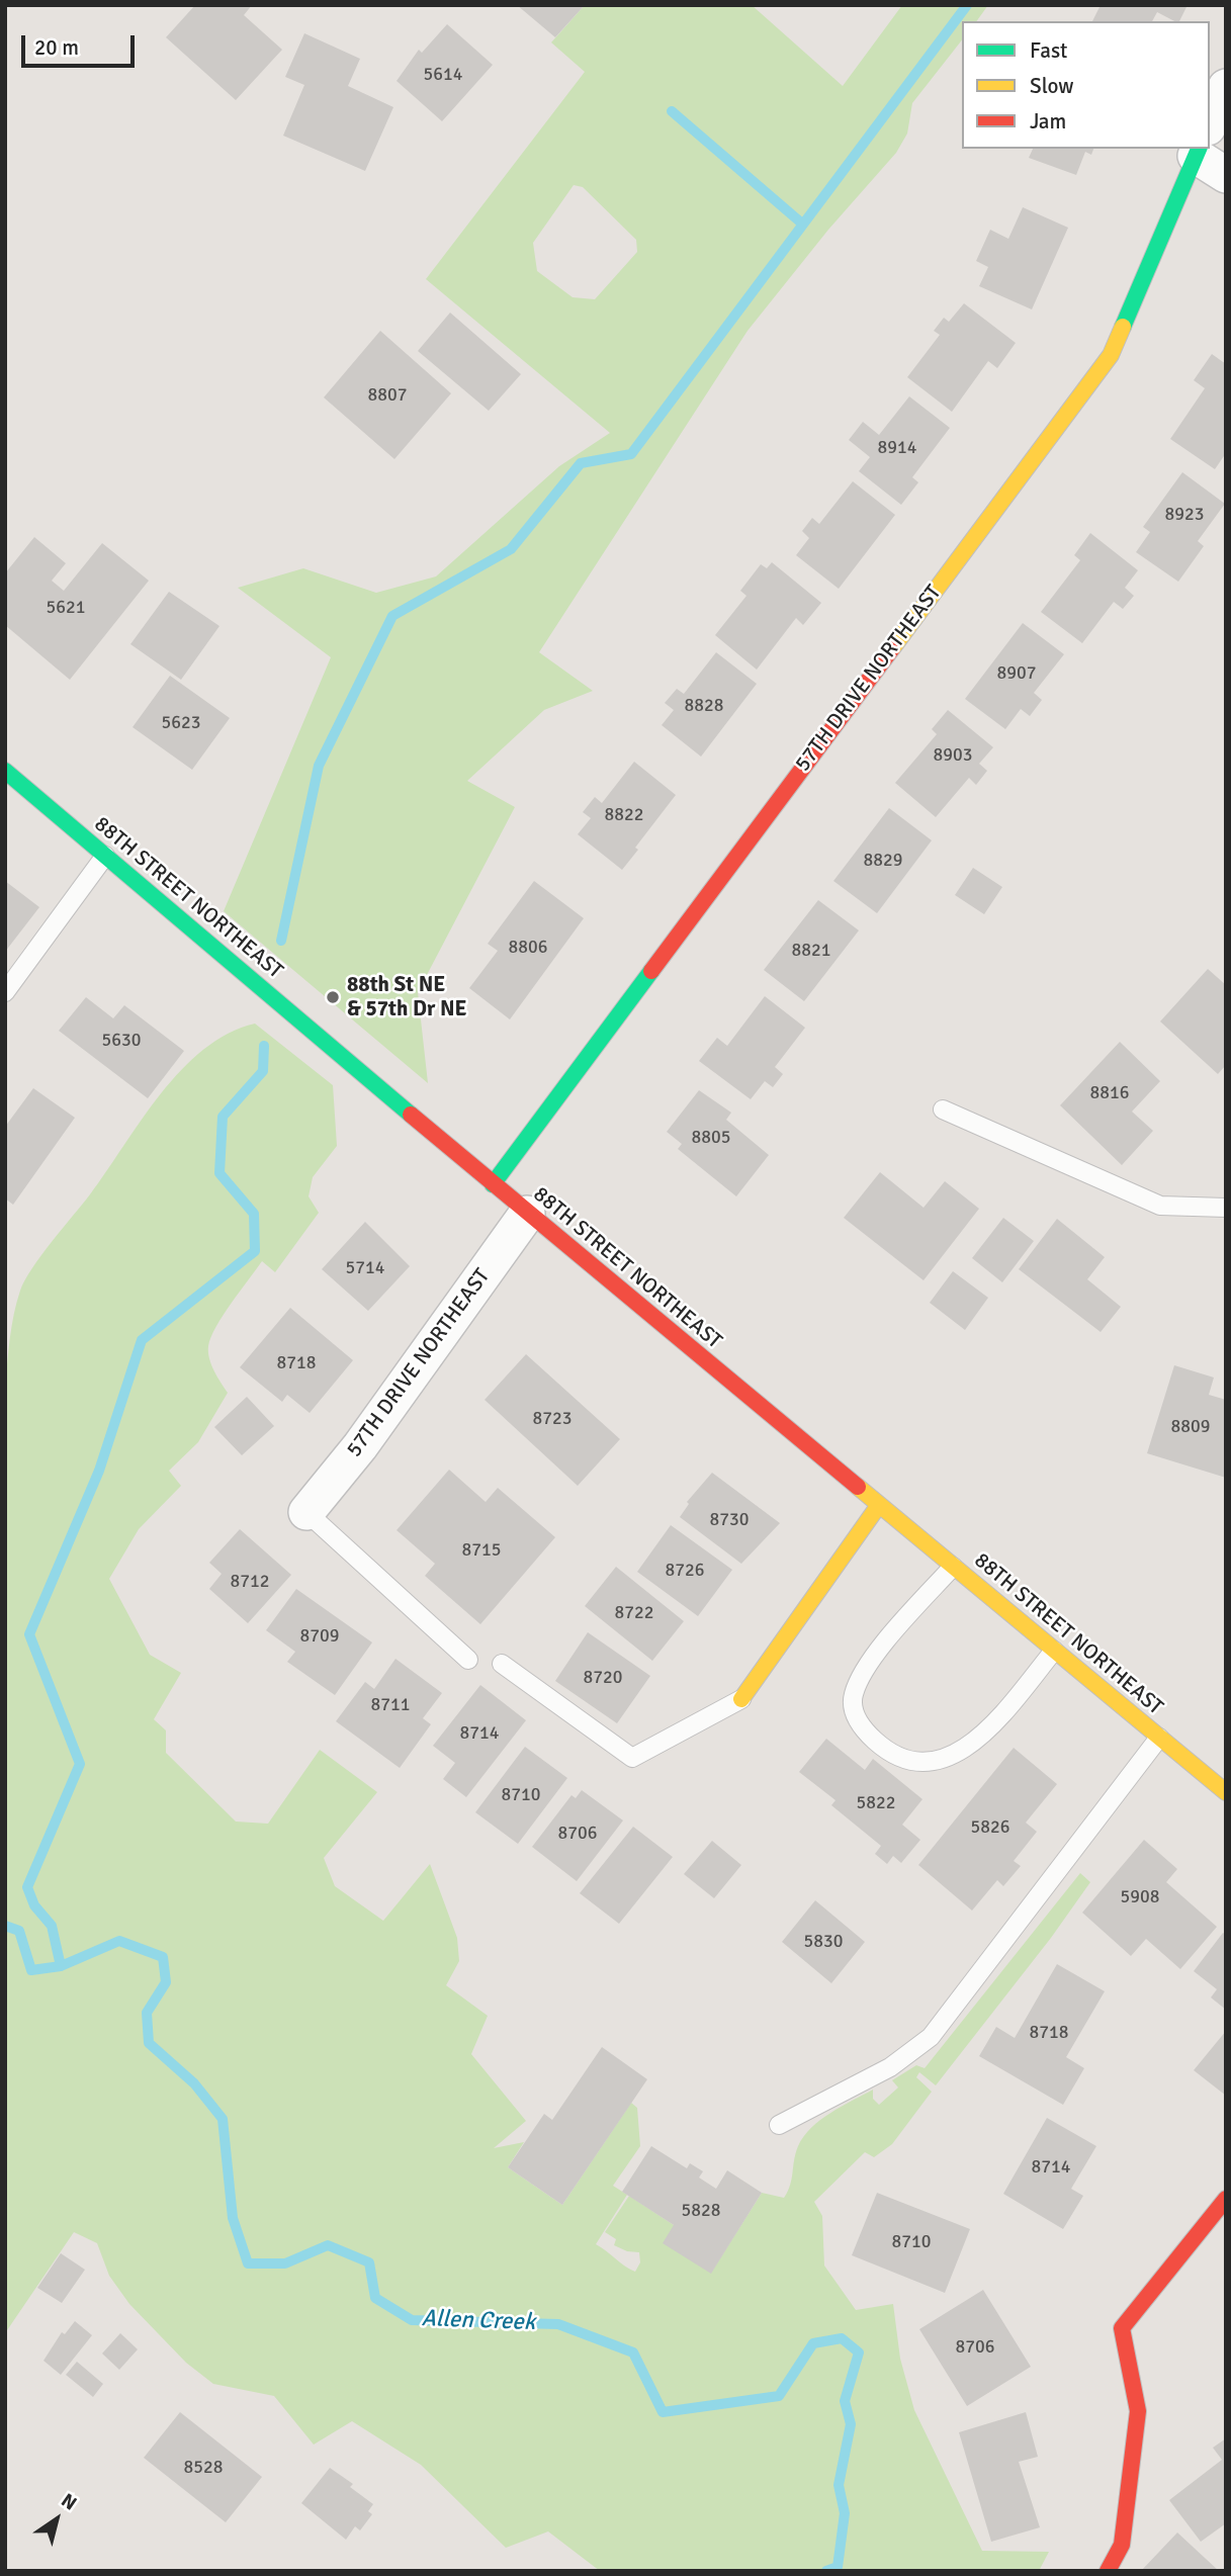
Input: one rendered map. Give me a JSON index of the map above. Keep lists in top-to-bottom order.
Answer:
{
  "streets": {
    "street": ["57TH DRIVE NORTHEAST", "88TH STREET NORTHEAST"]
  },
  "crossings": [
    ["57TH DRIVE NORTHEAST", "88TH STREET NORTHEAST"]
  ],
  "water": ["Allen Creek"],
  "places": ["88th St NE & 57th Dr NE"],
  "house_numbers": [
    "5614",
    "8807",
    "8914",
    "8923",
    "5621",
    "8907",
    "8828",
    "5623",
    "8903",
    "8822",
    "8829",
    "8806",
    "8821",
    "5630",
    "8816",
    "8805",
    "5714",
    "8718",
    "8723",
    "8809",
    "8730",
    "8715",
    "8726",
    "8712",
    "8722",
    "8709",
    "8720",
    "8711",
    "8714",
    "8710",
    "5822",
    "5826",
    "8706",
    "5908",
    "5830",
    "8718",
    "8714",
    "5828",
    "8710",
    "8706",
    "8528"
  ],
  "legend": ["Fast", "Slow", "Jam"],
  "scale_bar": "20 m",
  "north": "top right"
}
